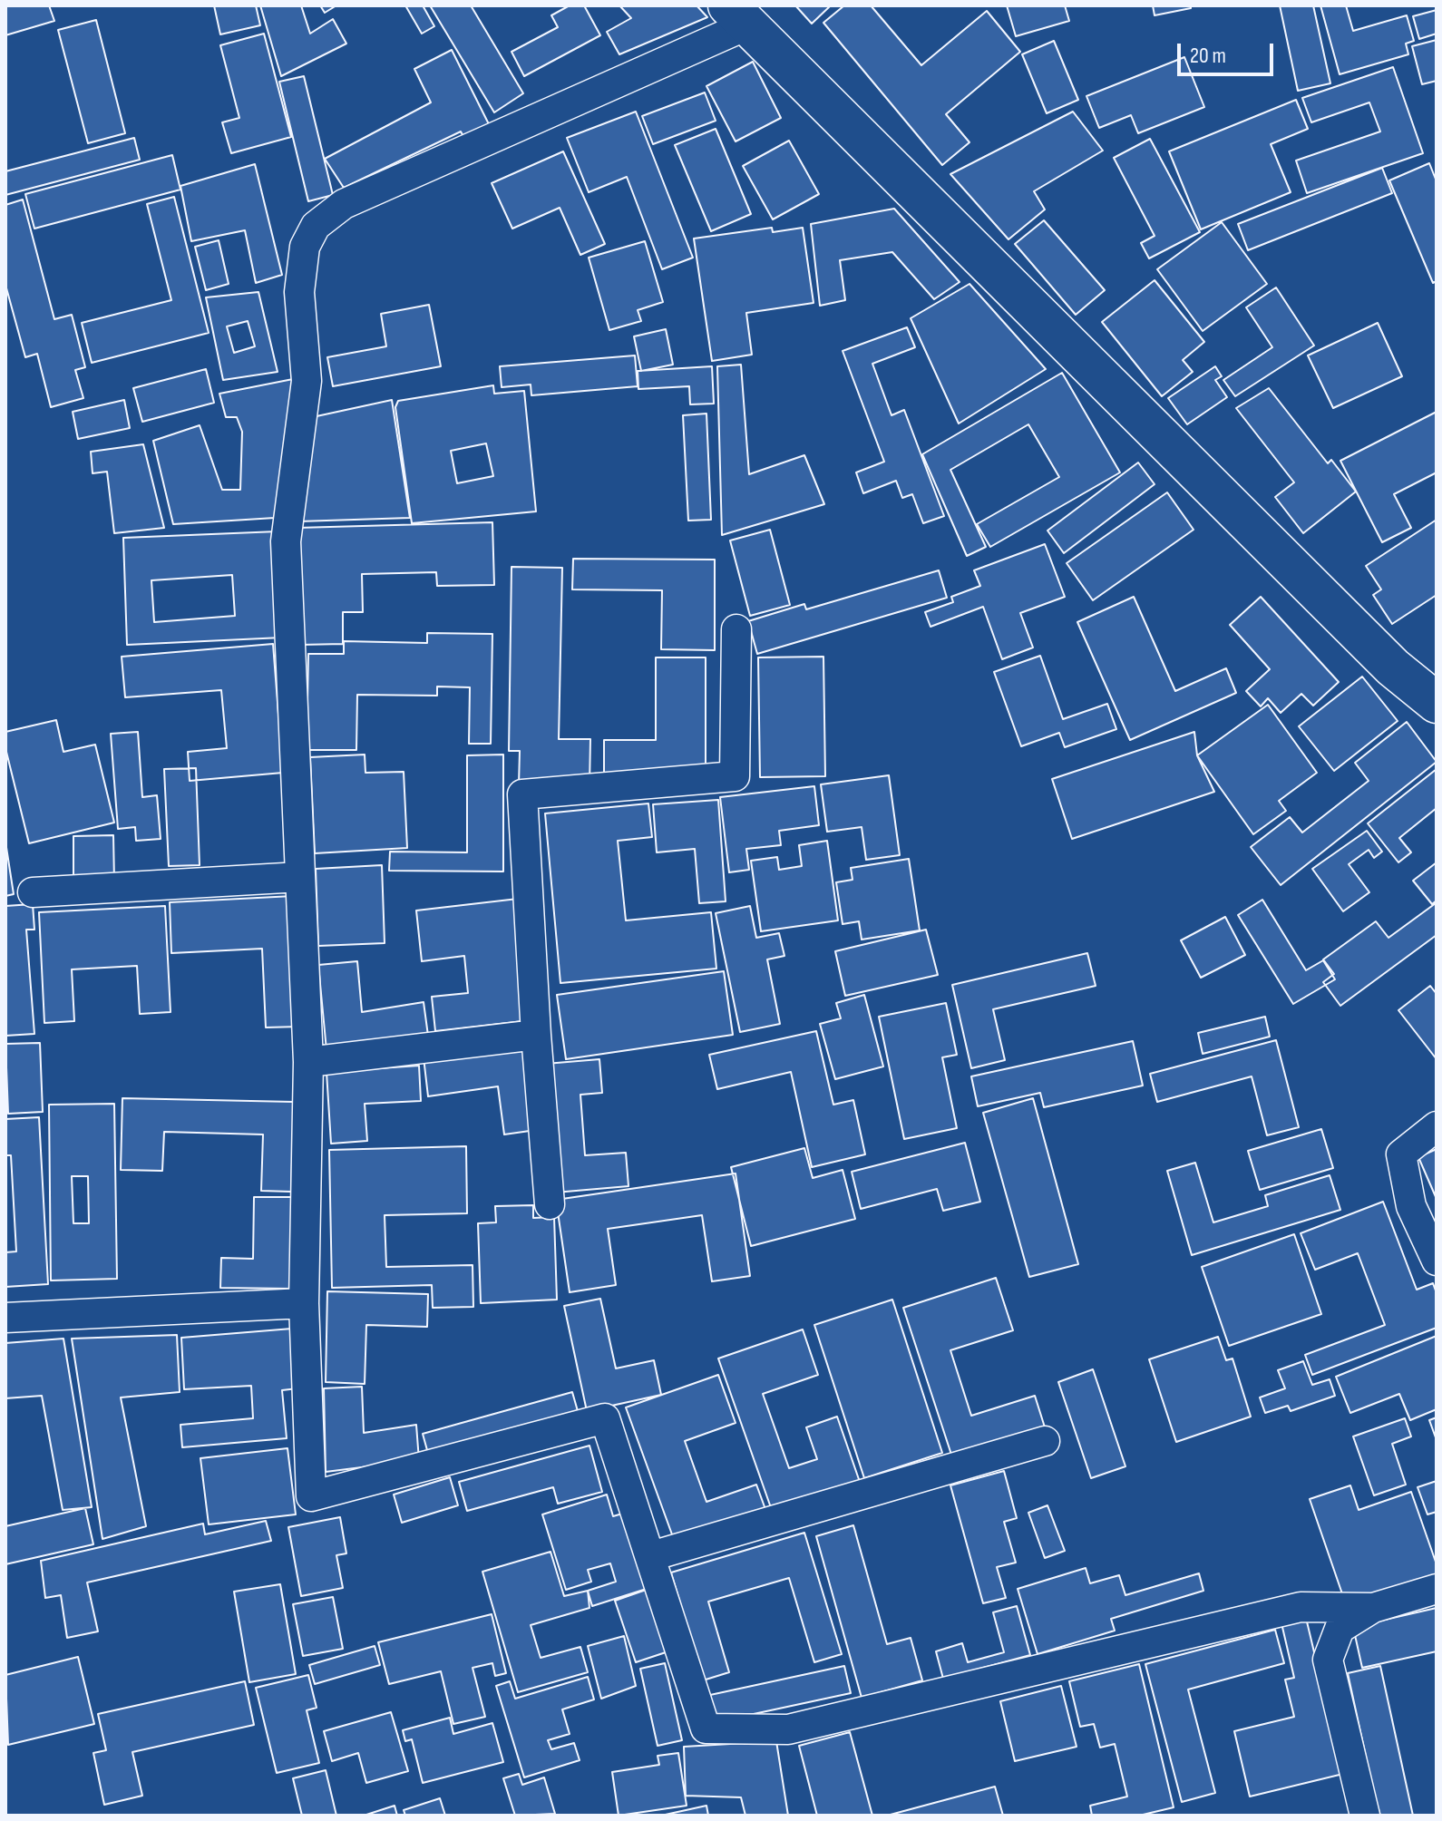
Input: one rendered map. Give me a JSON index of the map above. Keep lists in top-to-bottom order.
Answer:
{
  "scale_bar": "20 m"
}
